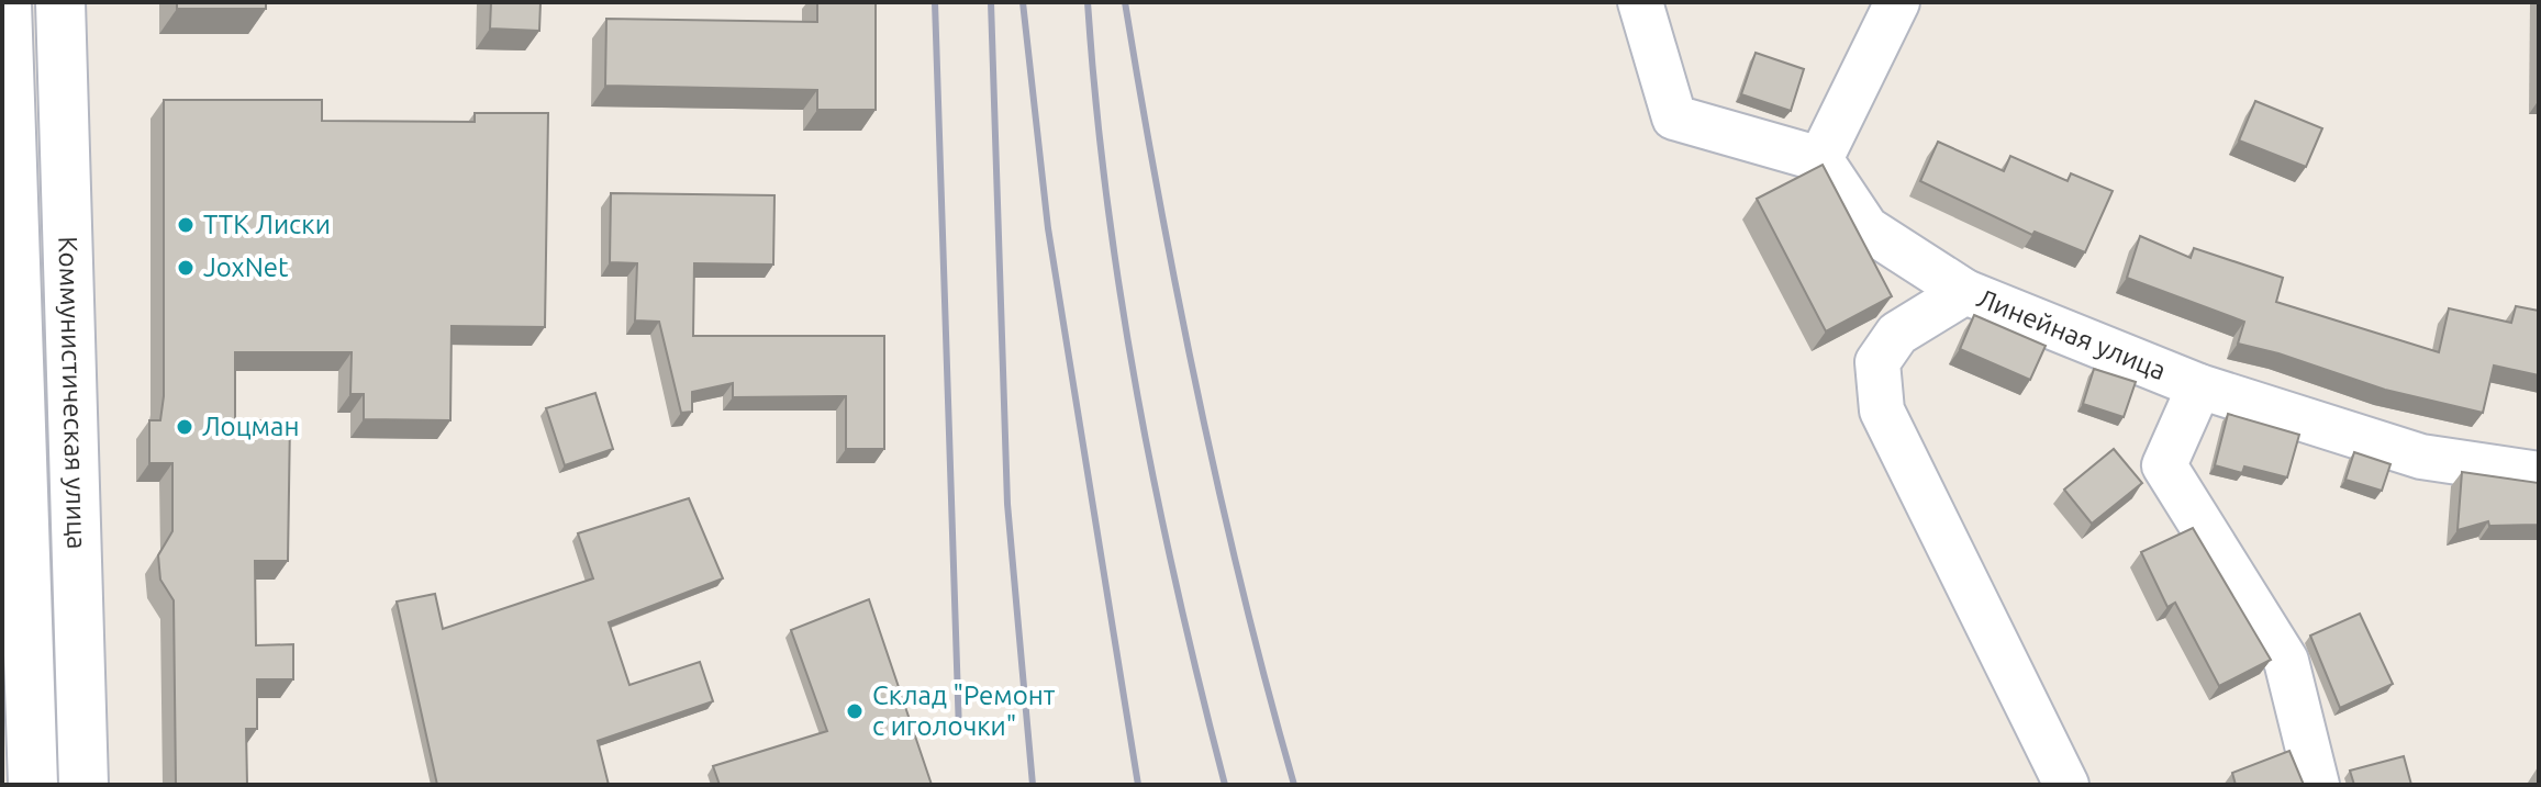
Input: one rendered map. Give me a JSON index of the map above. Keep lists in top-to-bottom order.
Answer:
{
  "streets": {
    "main road": ["Коммунистическая улица"],
    "street": ["Линейная улица"]
  },
  "places": [
    "ТТК Лиски",
    "JoxNet",
    "Лоцман",
    "Склад \"Ремонт с иголочки\""
  ]
}
